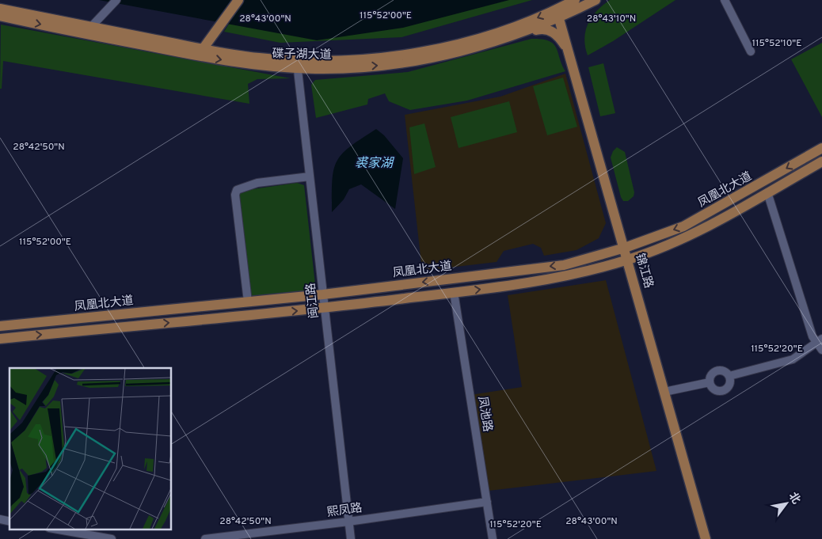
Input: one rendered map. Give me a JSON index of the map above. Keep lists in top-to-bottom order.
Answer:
{
  "streets": {
    "main road": ["碟子湖大道", "凤凰北大道", "锦江路"],
    "street": ["闽江路", "凤池路", "熙凤路"]
  },
  "crossings": [
    ["碟子湖大道", "锦江路"],
    ["碟子湖大道", "闽江路"],
    ["凤凰北大道", "锦江路"],
    ["凤凰北大道", "闽江路"],
    ["凤凰北大道", "凤池路"],
    ["闽江路", "熙凤路"],
    ["凤池路", "熙凤路"]
  ],
  "water": ["裘家湖"],
  "north": "top right",
  "coordinates": [
    "115°52'00\"E",
    "28°43'00\"N",
    "28°43'10\"N",
    "115°52'10\"E",
    "28°42'50\"N",
    "115°52'20\"E"
  ]
}
